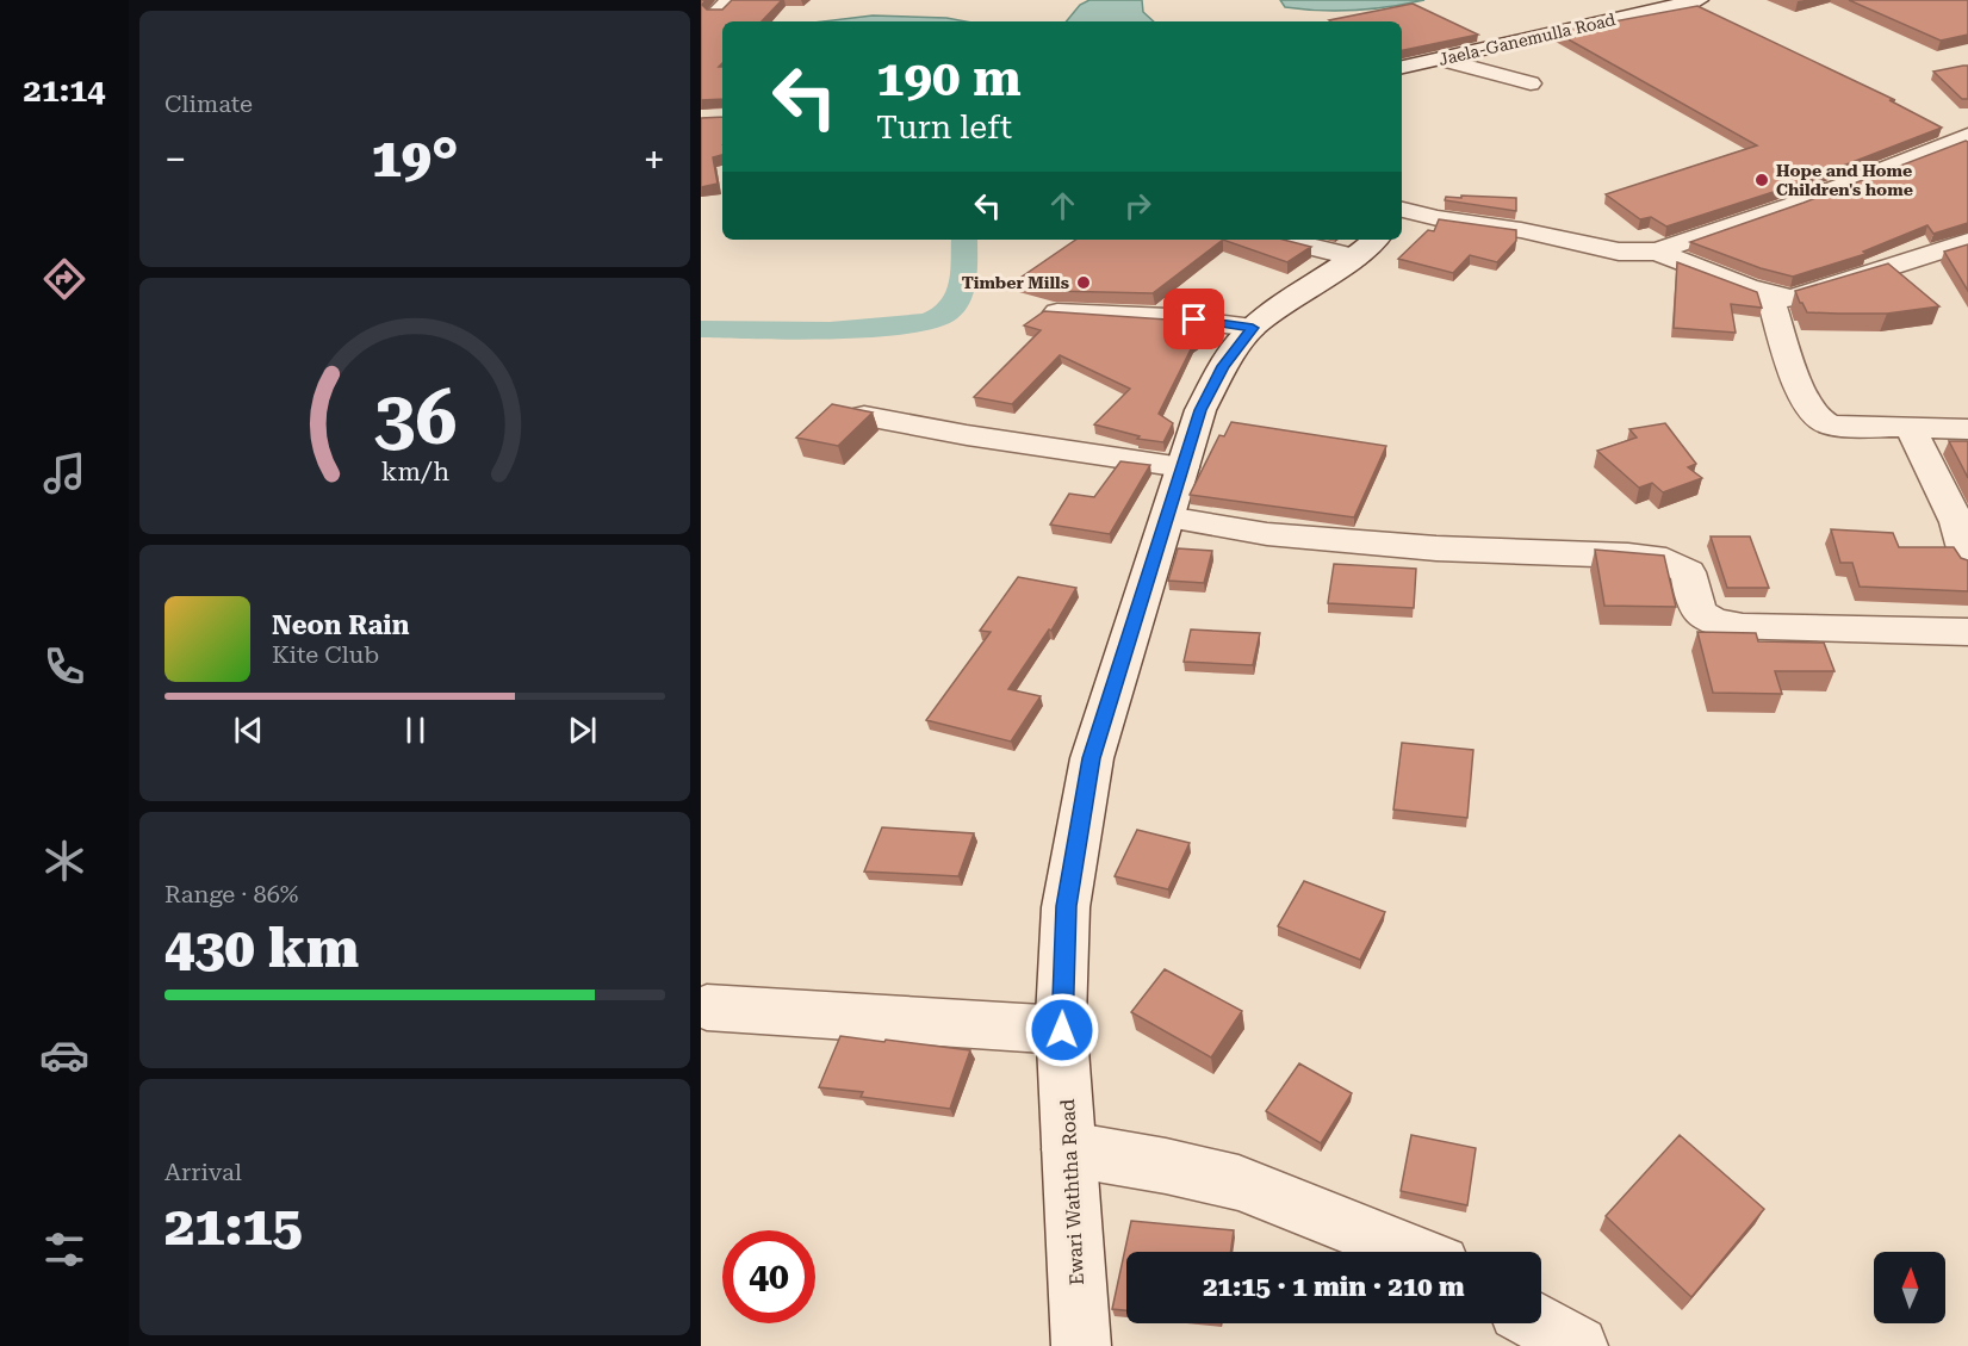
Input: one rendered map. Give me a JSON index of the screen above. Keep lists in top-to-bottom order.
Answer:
{
  "streets": {
    "street": ["Jaela-Ganemulla Road", "Ewari Waththa Road"]
  },
  "places": ["Hope and Home Children's home", "Timber Mills"],
  "north": "top",
  "page": {
    "tabs": "21:14",
    "tile": [
      "Climate",
      ["Range · 86%", "430 km"],
      ["Arrival", "21:15"]
    ],
    "turn": ["190 m", "Turn left"],
    "heat": ["−", "19°", "+"],
    "song": ["Neon Rain", "Kite Club"],
    "limit": "40",
    "trip": "21:15 · 1 min · 210 m",
    "gauge": ["36", "km/h"]
  }
}
